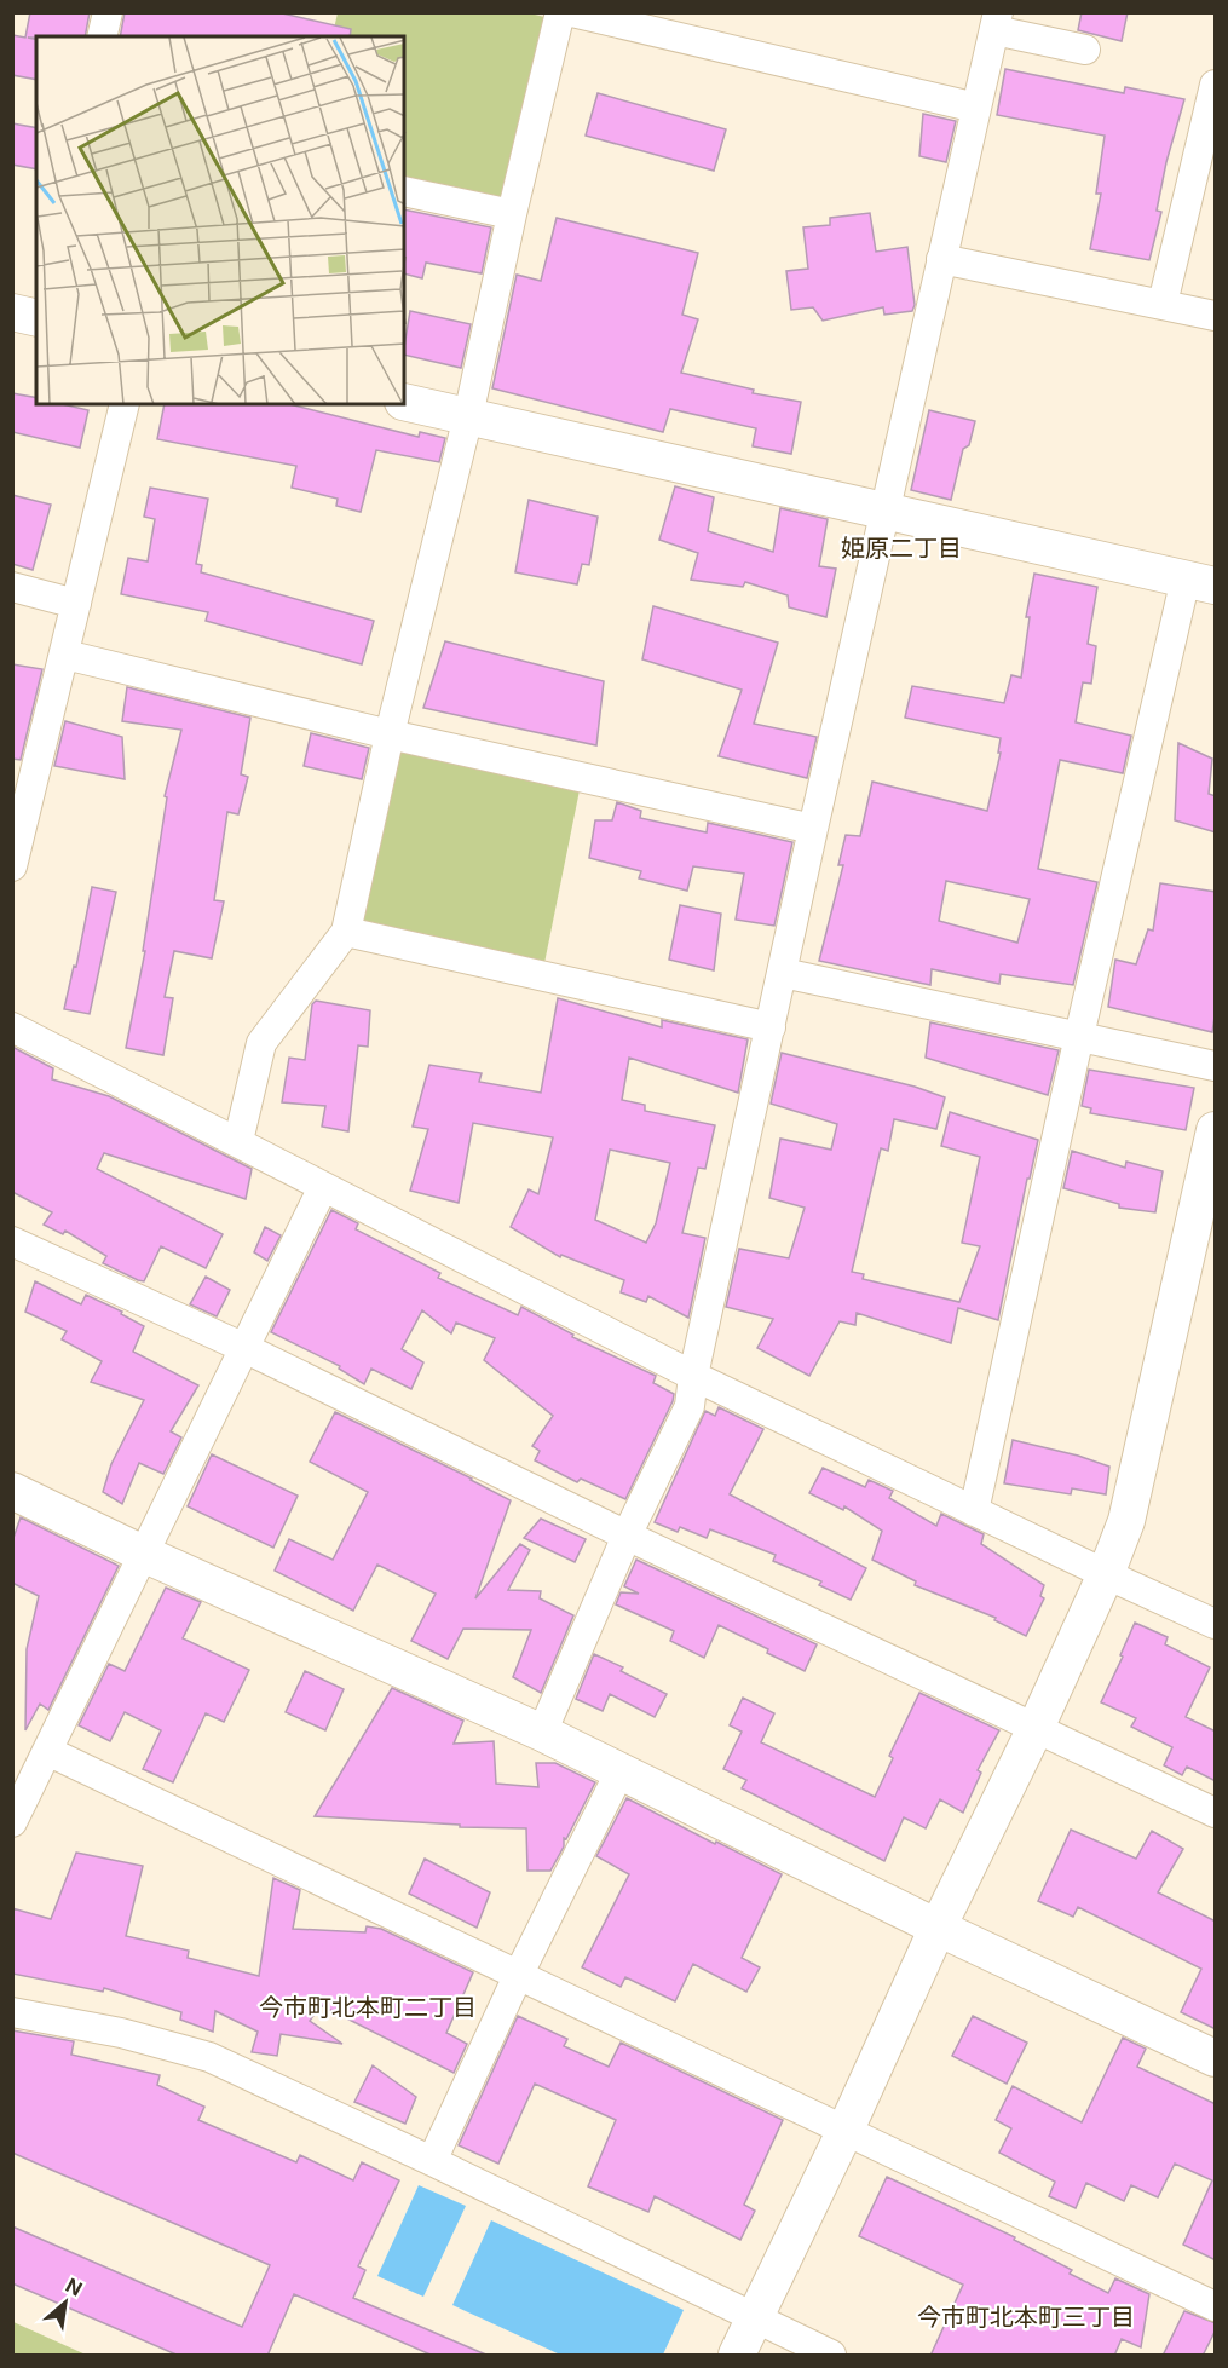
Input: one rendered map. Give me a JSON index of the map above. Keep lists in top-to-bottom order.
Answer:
{
  "districts": ["姫原二丁目", "今市町北本町二丁目", "今市町北本町三丁目"],
  "north": "top right"
}
